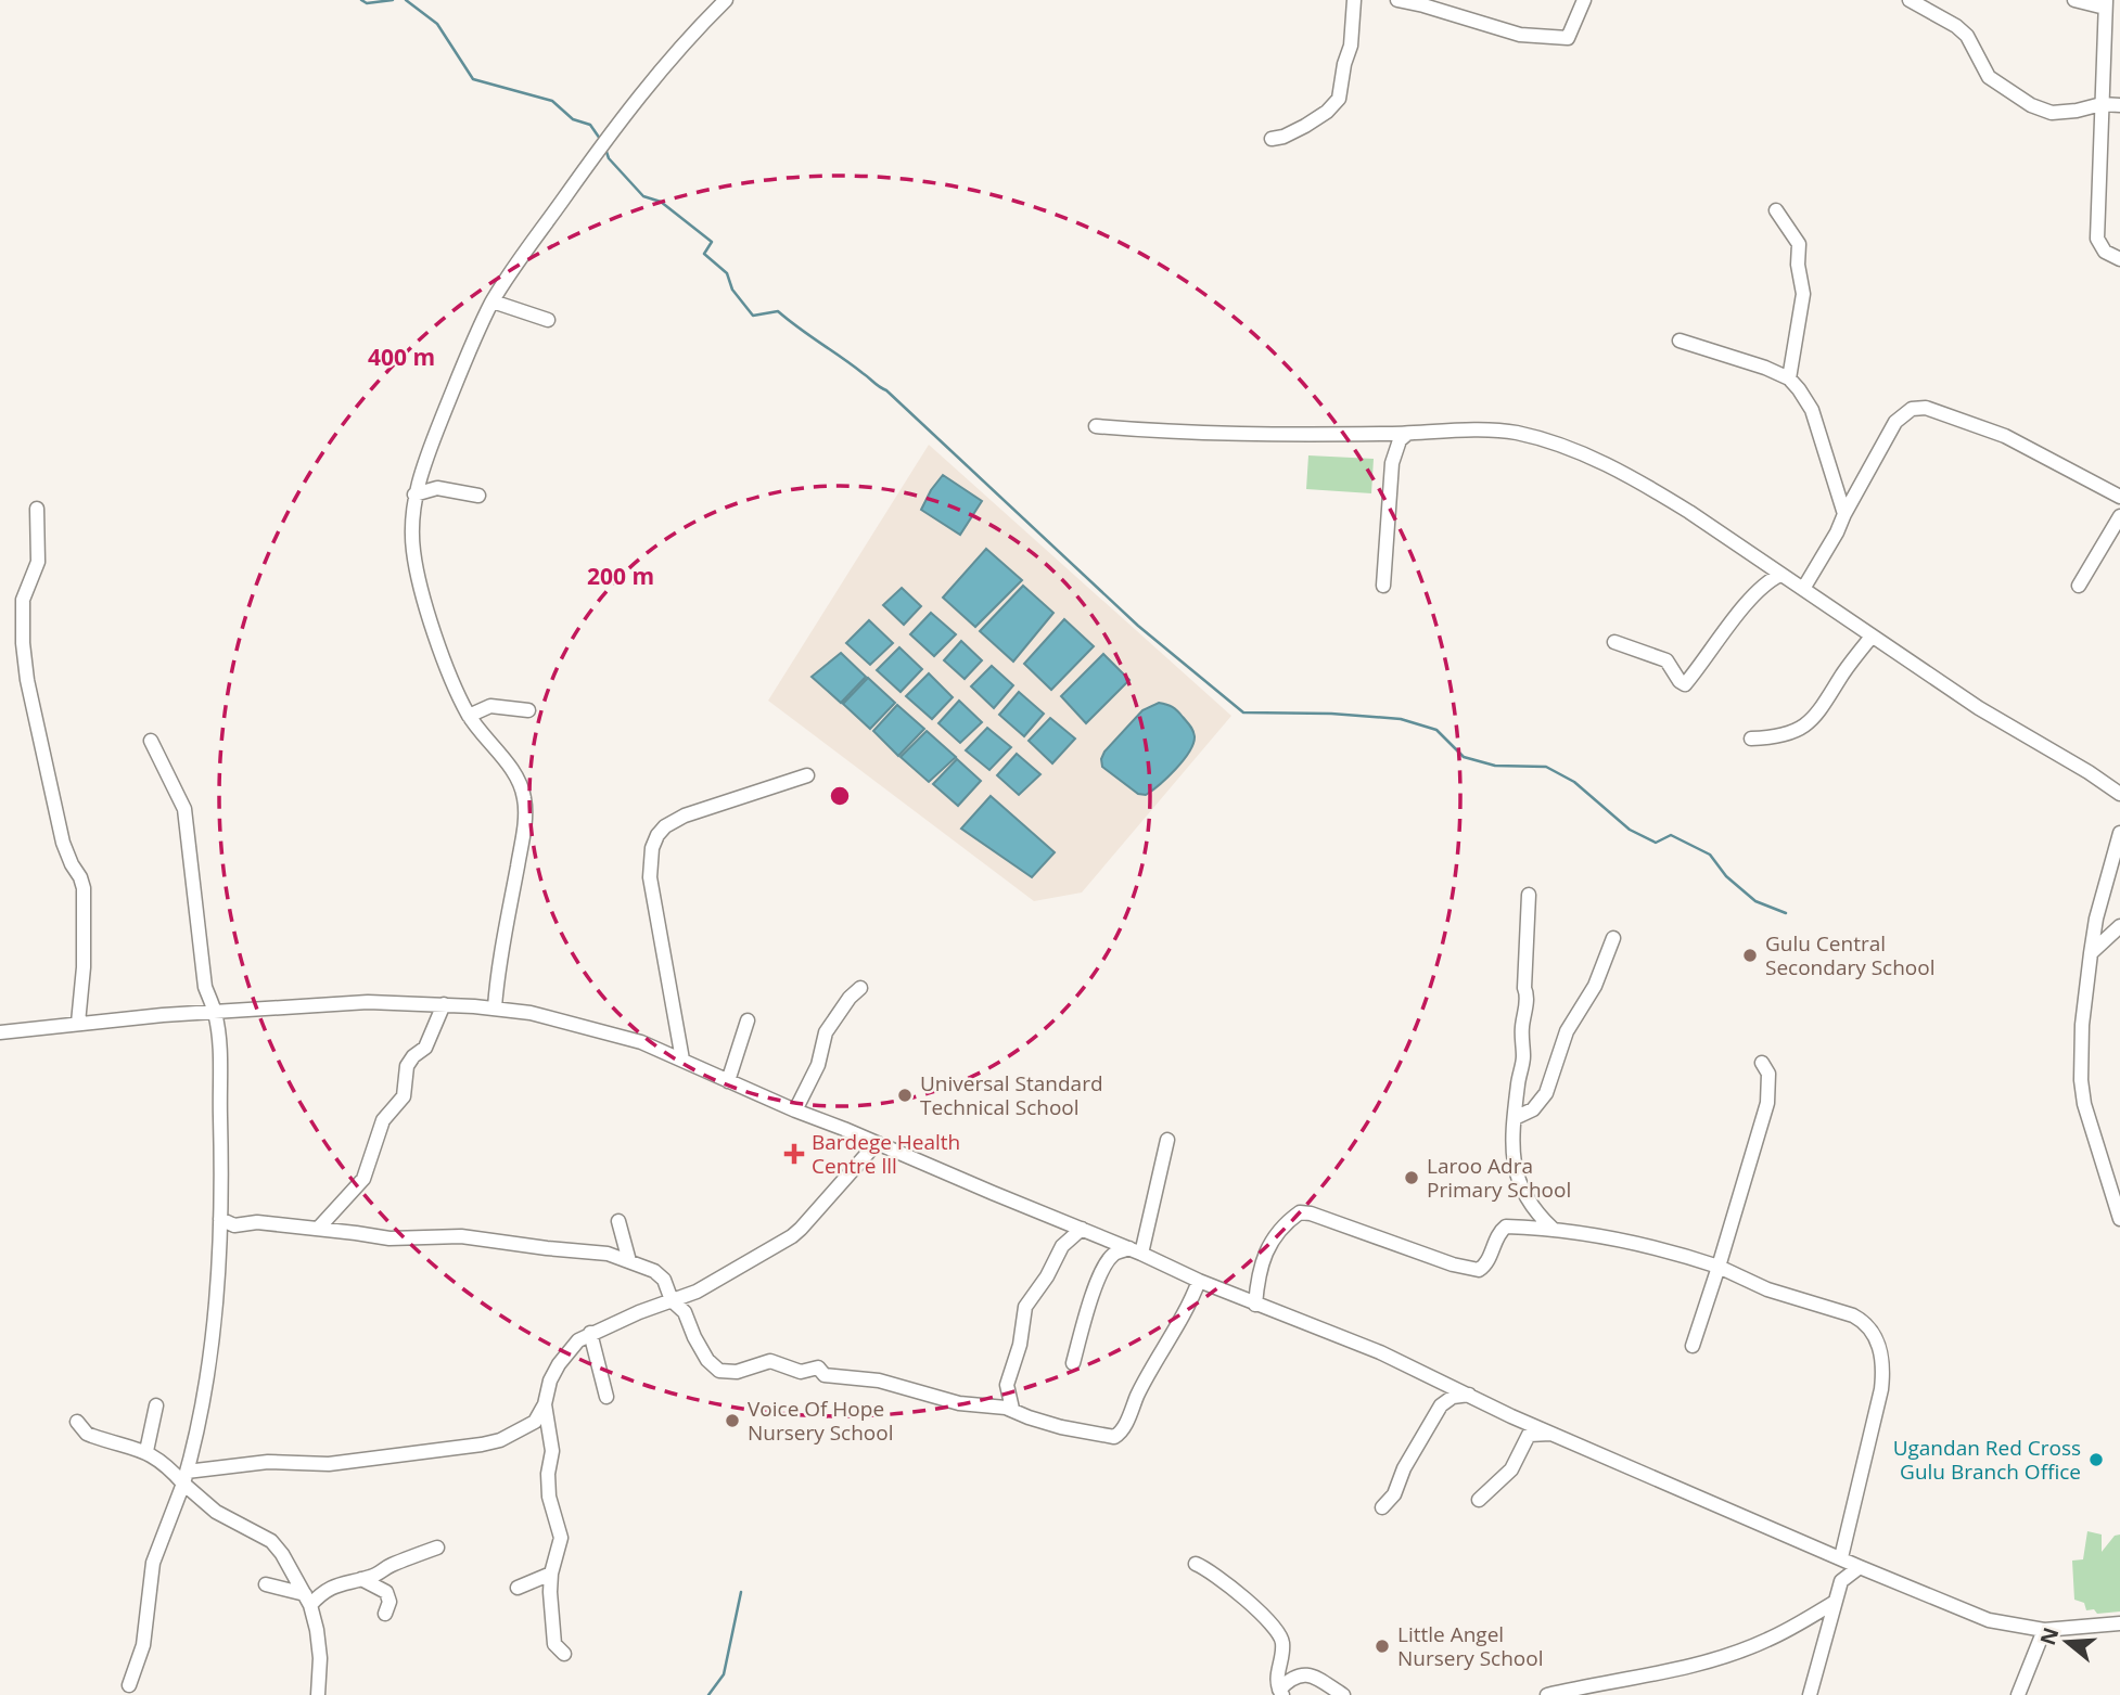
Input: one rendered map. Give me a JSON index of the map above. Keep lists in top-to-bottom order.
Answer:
{
  "places": {
    "other": [
      "Gulu Central Secondary School",
      "Universal Standard Technical School",
      "Laroo Adra Primary School",
      "Voice Of Hope Nursery School",
      "Ugandan Red Cross Gulu Branch Office",
      "Little Angel Nursery School"
    ],
    "health": ["Bardege Health Centre lll"]
  },
  "north": "left",
  "rings": ["400 m", "200 m"]
}
